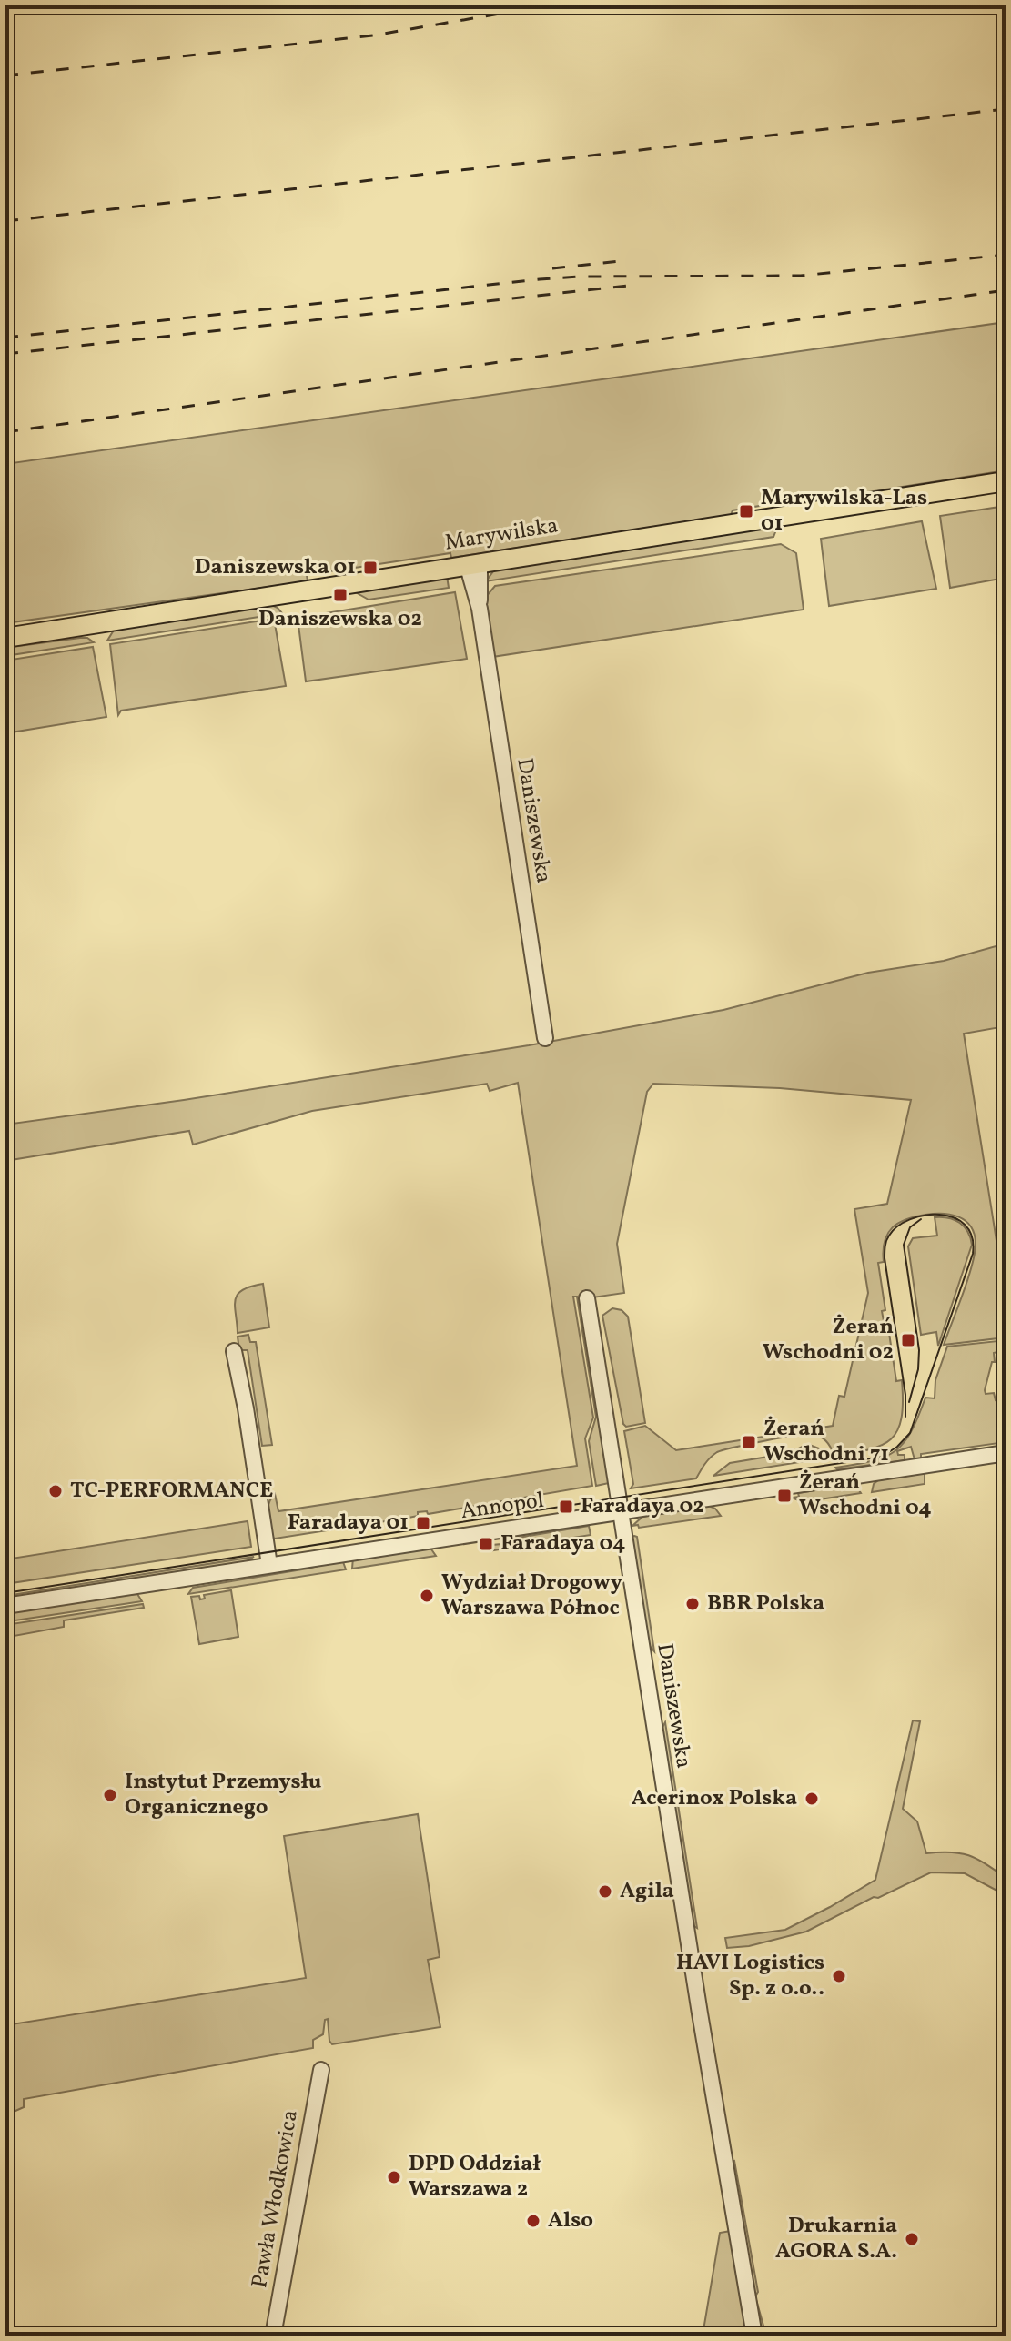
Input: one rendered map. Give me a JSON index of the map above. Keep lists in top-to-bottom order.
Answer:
{
  "streets": {
    "main road": ["Marywilska"],
    "street": ["Daniszewska", "Annopol", "Pawła Włodkowica"]
  },
  "crossings": [
    ["Marywilska", "Daniszewska"],
    ["Daniszewska", "Annopol"]
  ],
  "places": {
    "transit": [
      "Marywilska-Las 01",
      "Daniszewska 01",
      "Daniszewska 02",
      "Żerań Wschodni 02",
      "Żerań Wschodni 71",
      "Żerań Wschodni 04",
      "Faradaya 02",
      "Faradaya 01",
      "Faradaya 04"
    ],
    "other": [
      "TC-PERFORMANCE",
      "Wydział Drogowy Warszawa Północ",
      "BBR Polska",
      "Instytut Przemysłu Organicznego",
      "Acerinox Polska",
      "Agila",
      "HAVI Logistics Sp. z o.o..",
      "DPD Oddział Warszawa 2",
      "Also",
      "Drukarnia AGORA S.A."
    ]
  }
}
